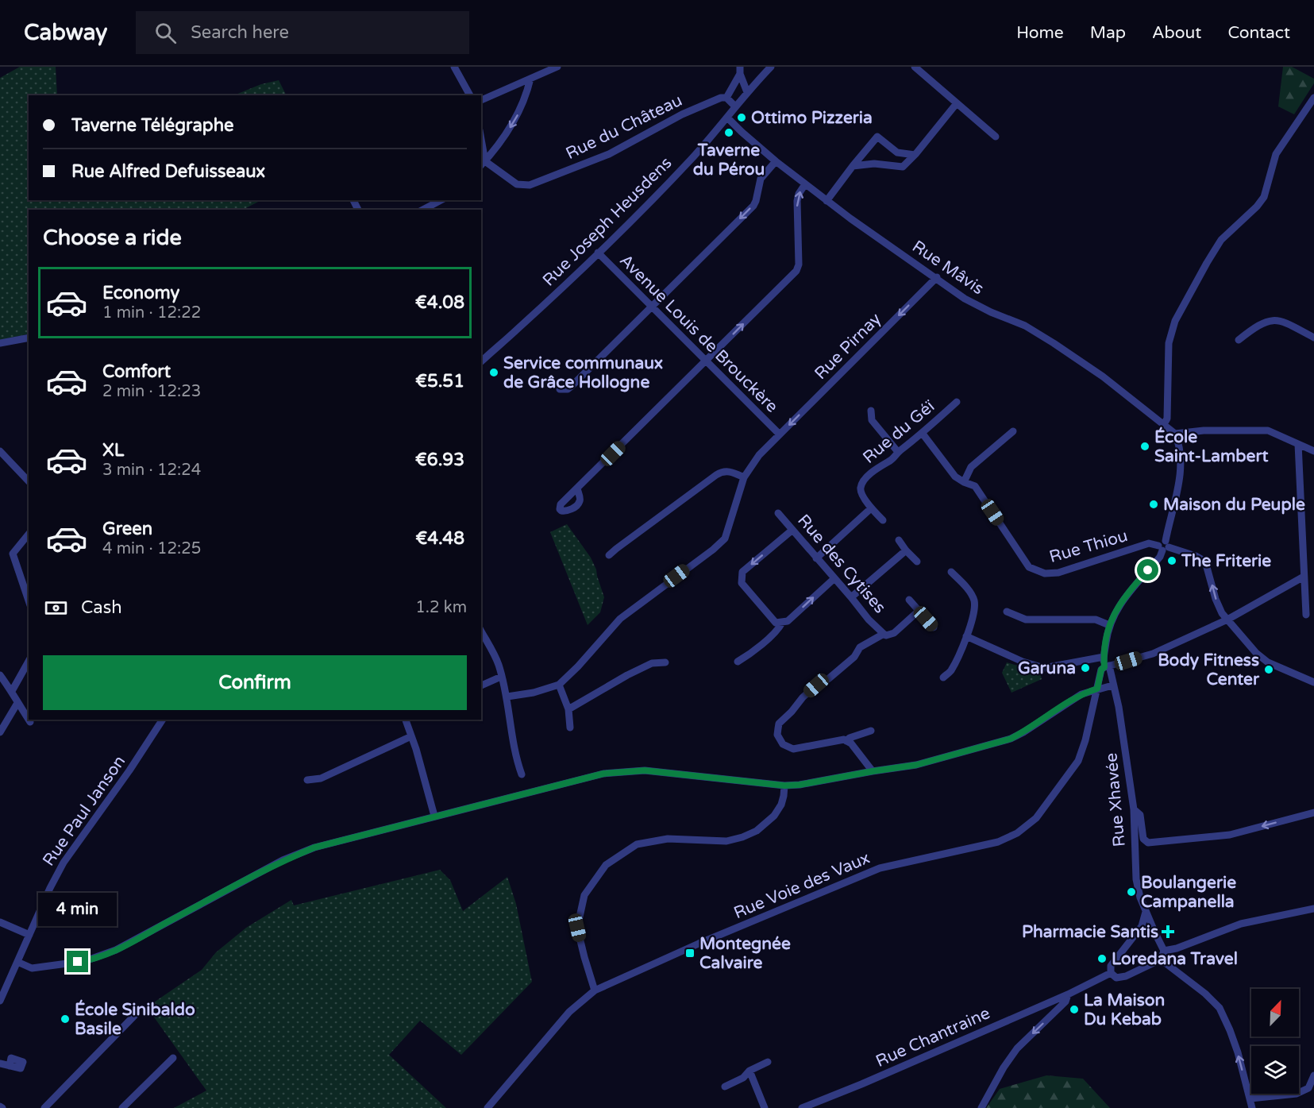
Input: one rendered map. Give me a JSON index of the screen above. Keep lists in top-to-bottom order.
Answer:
{
  "streets": {
    "street": [
      "Rue du Château",
      "Rue Joseph Heusdens",
      "Rue Mâvis",
      "Avenue Louis de Brouckère",
      "Rue Pirnay",
      "Rue du Géï",
      "Rue Thiou",
      "Rue des Cytises",
      "Rue Xhavée",
      "Rue Paul Janson",
      "Rue Voie des Vaux",
      "Rue Chantraine"
    ]
  },
  "crossings": [
    ["Rue Joseph Heusdens", "Rue Mâvis"],
    ["Rue Joseph Heusdens", "Avenue Louis de Brouckère"],
    ["Rue Mâvis", "Rue Pirnay"],
    ["Avenue Louis de Brouckère", "Rue Pirnay"],
    ["Rue du Géï", "Rue Thiou"],
    ["Rue Xhavée", "Rue Voie des Vaux"]
  ],
  "one_way": ["Rue Pirnay"],
  "places": {
    "other": [
      "Ottimo Pizzeria",
      "Taverne du Pérou",
      "Service communaux de Grâce Hollogne",
      "École Saint-Lambert",
      "Maison du Peuple",
      "The Friterie",
      "Garuna",
      "Body Fitness Center",
      "Boulangerie Campanella",
      "Loredana Travel",
      "La Maison Du Kebab",
      "École Sinibaldo Basile"
    ],
    "health": ["Pharmacie Santis"],
    "transit": ["Montegnée Calvaire"]
  },
  "north": "top right",
  "page": {
    "header": "Cabway",
    "search": "Search here",
    "nav": [
      "Home",
      "Map",
      "About",
      "Contact"
    ],
    "banner": ["Taverne Télégraphe", "Rue Alfred Defuisseaux"],
    "heading": "Choose a ride",
    "list": [
      {
        "name": "Economy",
        "note": "1 min · 12:22",
        "value": "€4.08"
      },
      {
        "name": "Comfort",
        "note": "2 min · 12:23",
        "value": "€5.51"
      },
      {
        "name": "XL",
        "note": "3 min · 12:24",
        "value": "€6.93"
      },
      {
        "name": "Green",
        "note": "4 min · 12:25",
        "value": "€4.48"
      }
    ],
    "pay": ["Cash", "1.2 km"],
    "buttons": "Confirm",
    "bubble": "4 min"
  }
}
